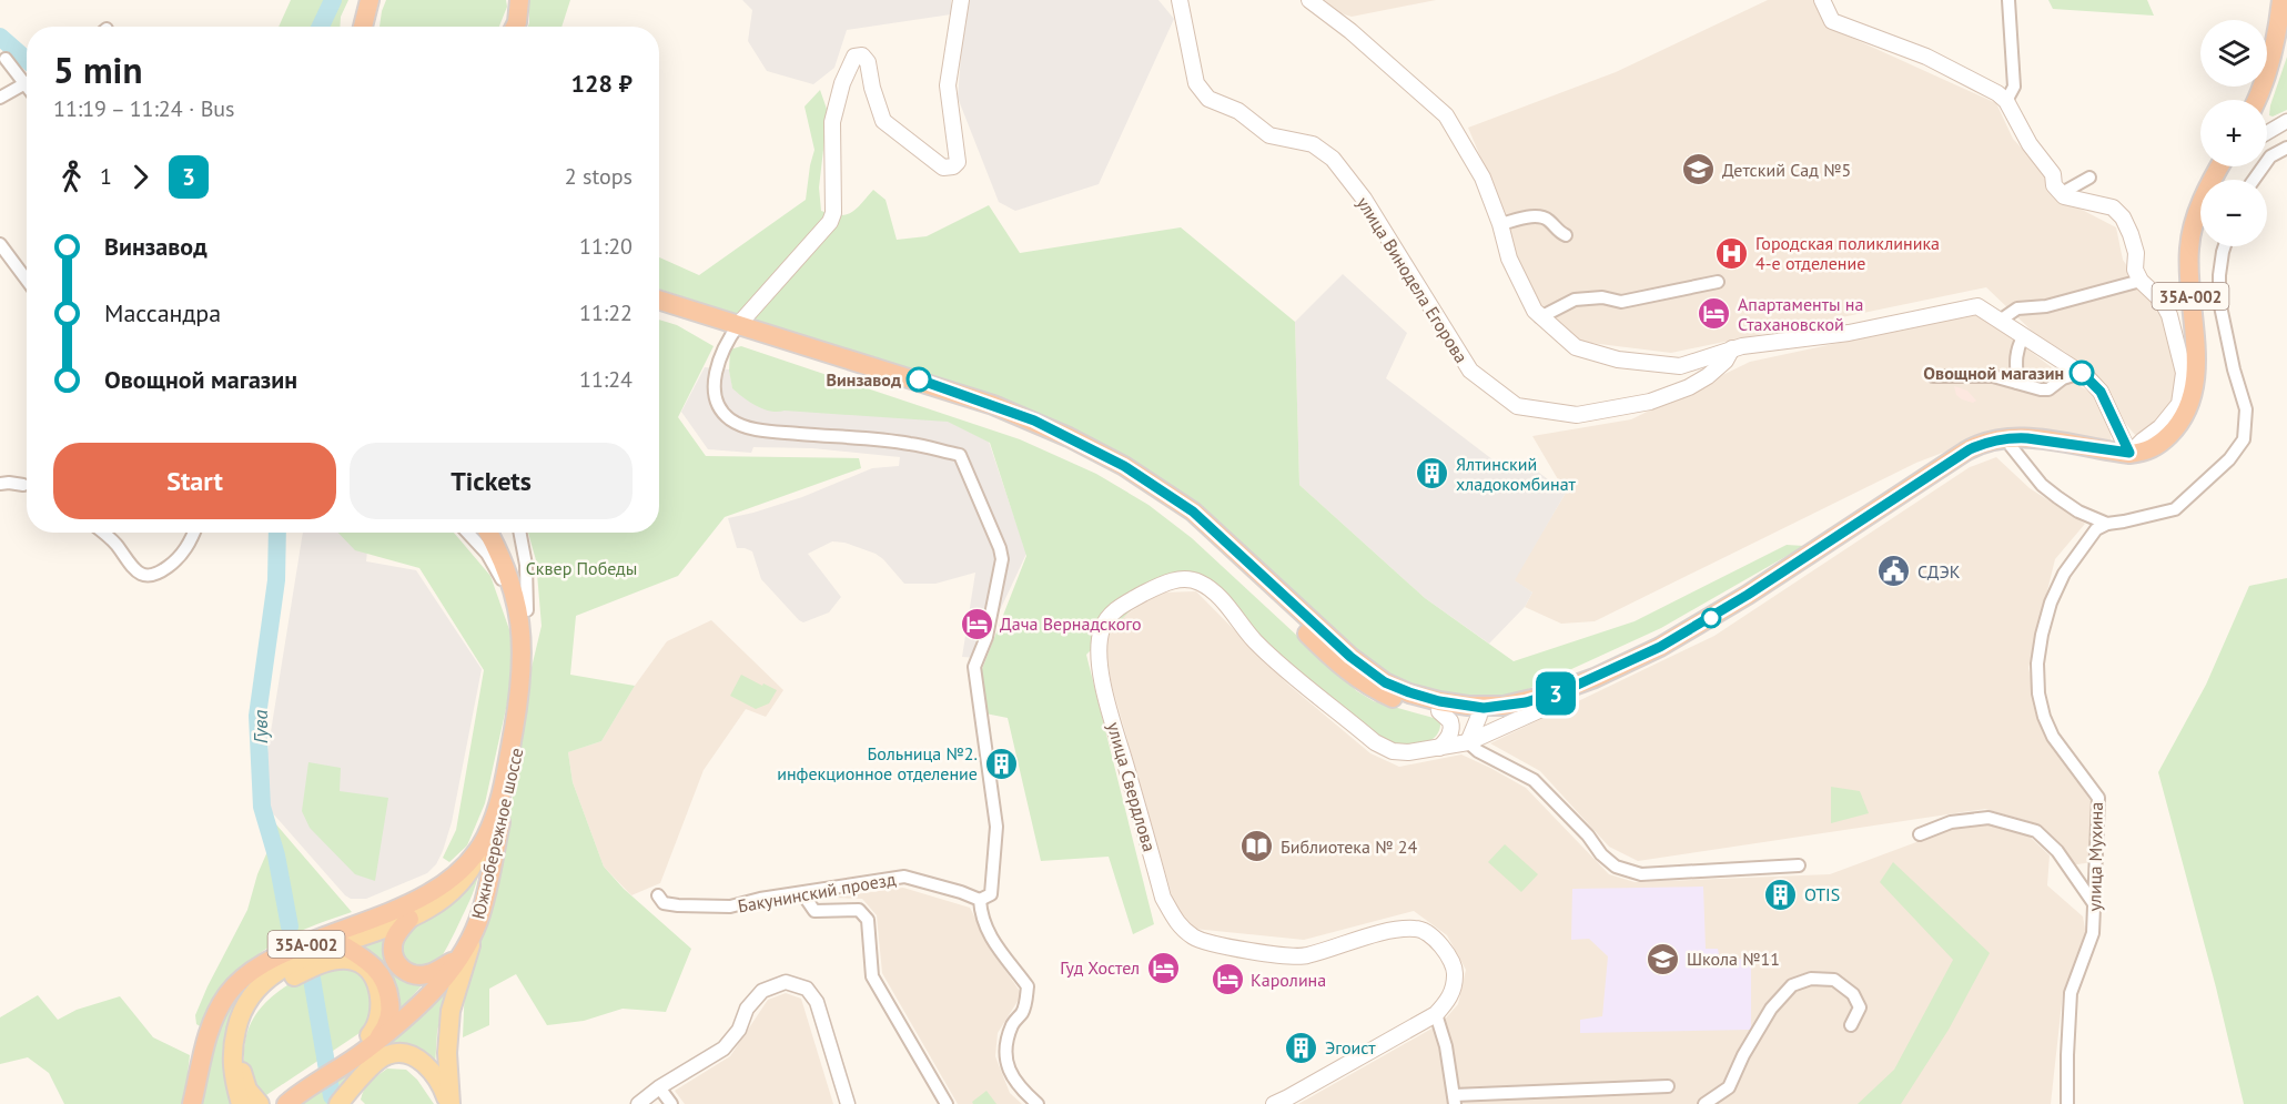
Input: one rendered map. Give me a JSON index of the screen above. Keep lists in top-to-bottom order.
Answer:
{
  "streets": {
    "highway": ["35А-002", "Южнобережное шоссе"],
    "main road": ["улица Винодела Егорова", "улица Свердлова"],
    "street": ["улица Мухина", "Бакунинский проезд"]
  },
  "crossings": [
    ["35А-002", "улица Свердлова"]
  ],
  "water": ["Гува"],
  "parks": ["Сквер Победы"],
  "places": {
    "school or university": ["Детский Сад №5", "Школа №11"],
    "hospital": ["Городская поликлиника 4-е отделение"],
    "hotel": [
      "Апартаменты на Стахановской",
      "Дача Вернадского",
      "Гуд Хостел",
      "Каролина"
    ],
    "other": ["Овощной магазин", "Винзавод"],
    "building": [
      "Ялтинский хладокомбинат",
      "Больница №2. инфекционное отделение",
      "OTIS",
      "Эгоист"
    ],
    "public building": ["СДЭК"],
    "library": ["Библиотека № 24"]
  },
  "lines": ["bus line 3"],
  "page": {
    "on_map": "3",
    "map_buttons": ["+", "−"],
    "heading": ["5 min", "11:19 – 11:24 · Bus", "128 ₽"],
    "legs": ["1", "3", "2 stops"],
    "list": [
      {
        "name": "Винзавод",
        "value": "11:20"
      },
      {
        "name": "Массандра",
        "value": "11:22"
      },
      {
        "name": "Овощной магазин",
        "value": "11:24"
      }
    ],
    "buttons": ["Start", "Tickets"]
  }
}
